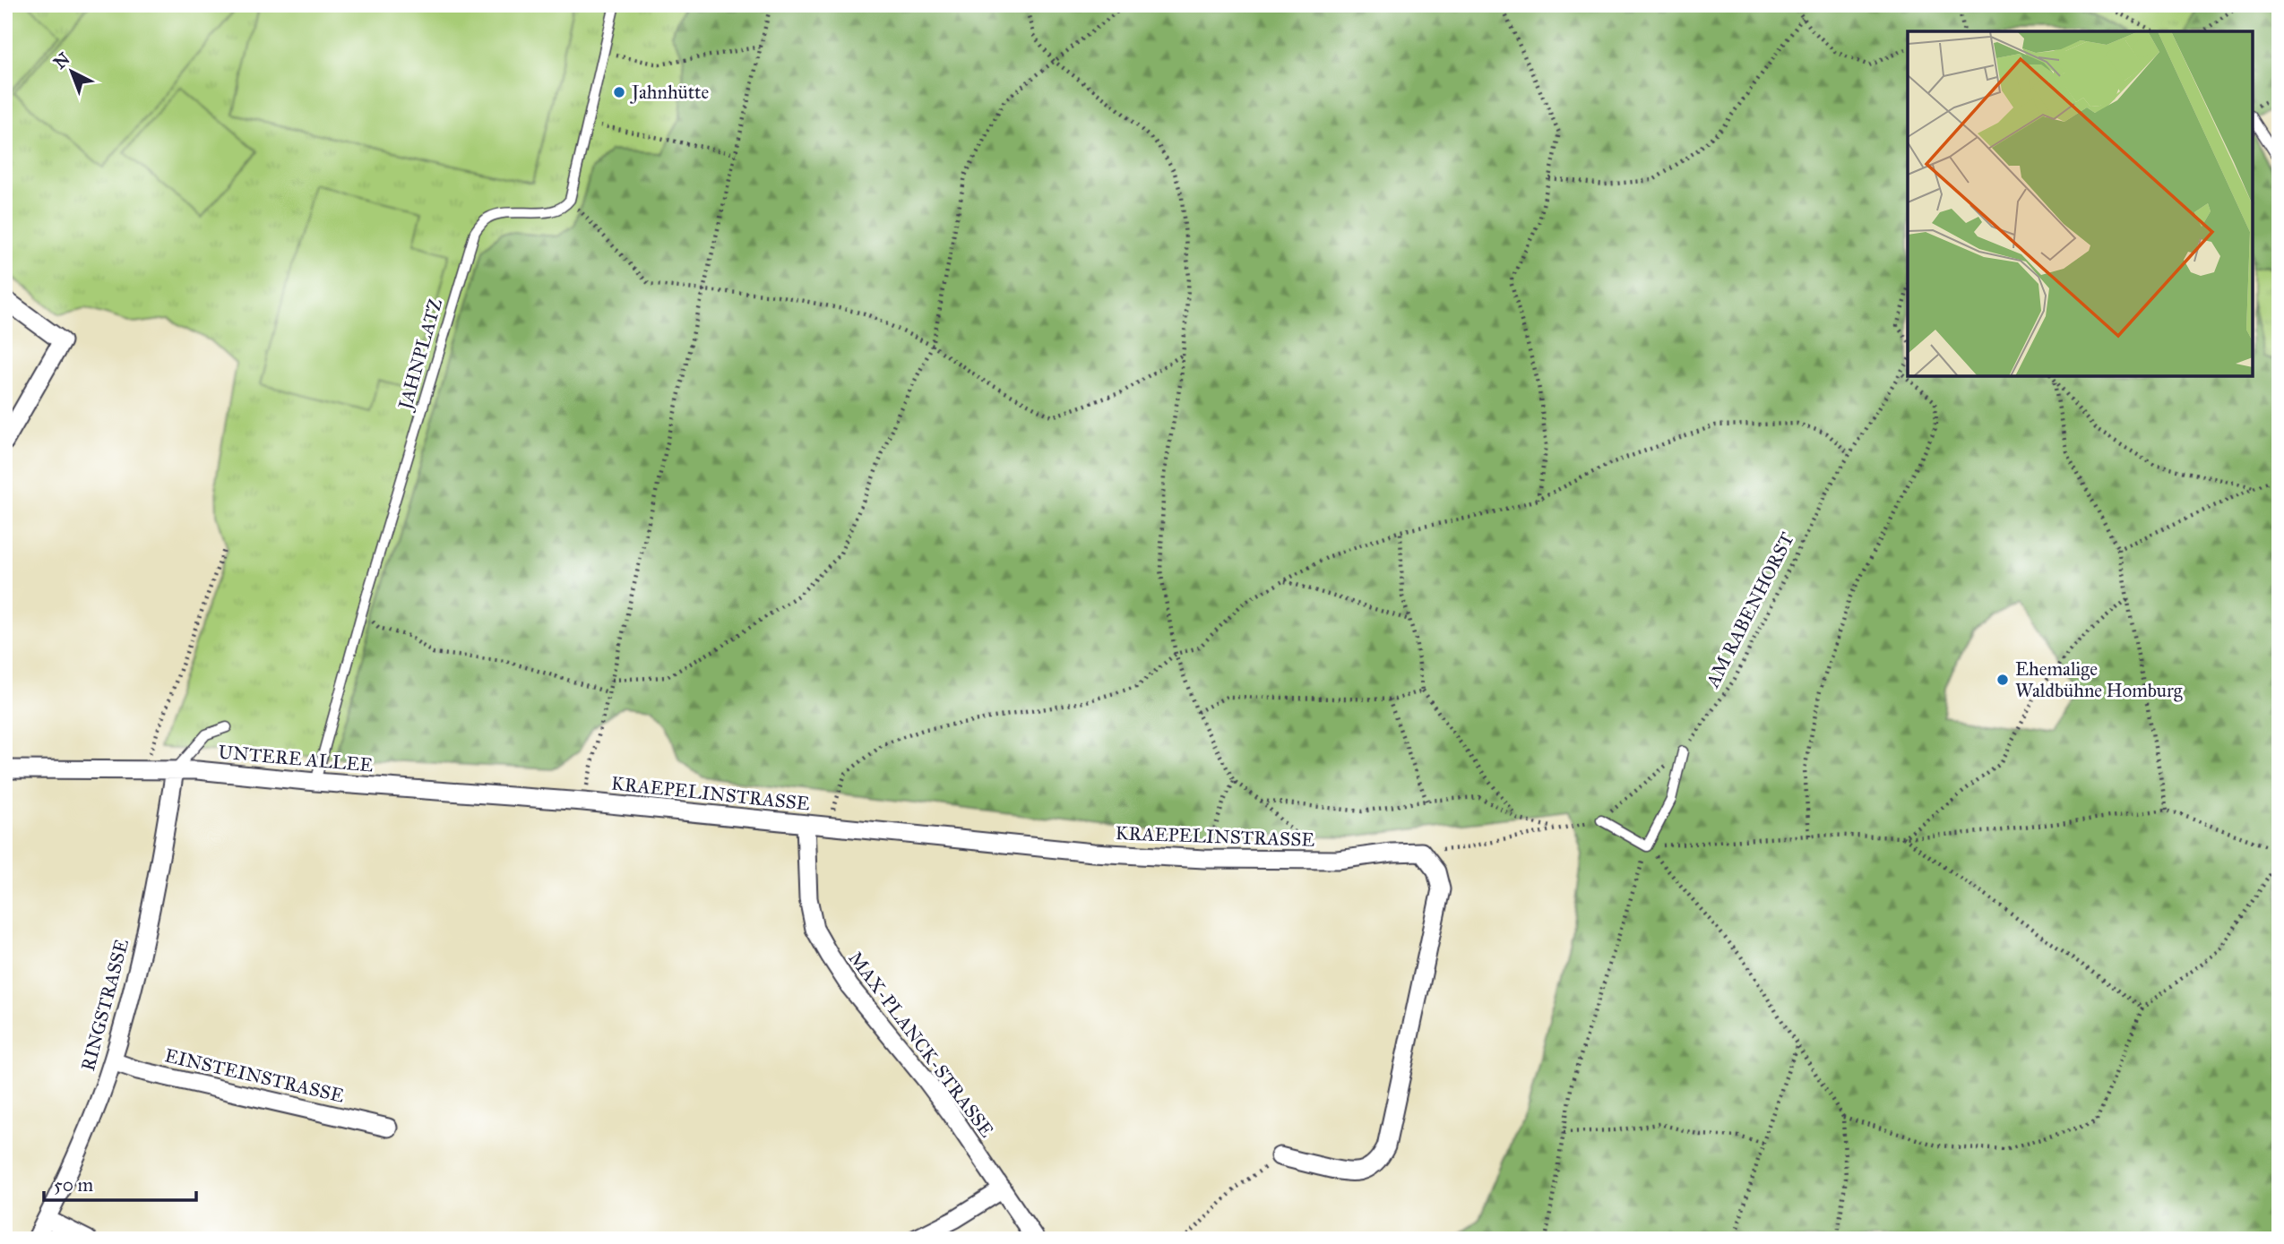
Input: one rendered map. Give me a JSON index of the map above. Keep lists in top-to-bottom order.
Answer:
{
  "streets": {
    "street": [
      "UNTERE ALLEE",
      "KRAEPELINSTRASSE",
      "RINGSTRASSE",
      "MAX-PLANCK-STRASSE",
      "EINSTEINSTRASSE"
    ],
    "lane": ["JAHNPLATZ"],
    "path": ["AM RABENHORST"]
  },
  "crossings": [
    ["JAHNPLATZ", "UNTERE ALLEE"],
    ["AM RABENHORST", "KRAEPELINSTRASSE"],
    ["UNTERE ALLEE", "KRAEPELINSTRASSE"],
    ["UNTERE ALLEE", "RINGSTRASSE"],
    ["KRAEPELINSTRASSE", "MAX-PLANCK-STRASSE"],
    ["RINGSTRASSE", "EINSTEINSTRASSE"]
  ],
  "places": ["Jahnhütte", "Ehemalige Waldbühne Homburg"],
  "scale_bar": "50 m",
  "north": "top left"
}
